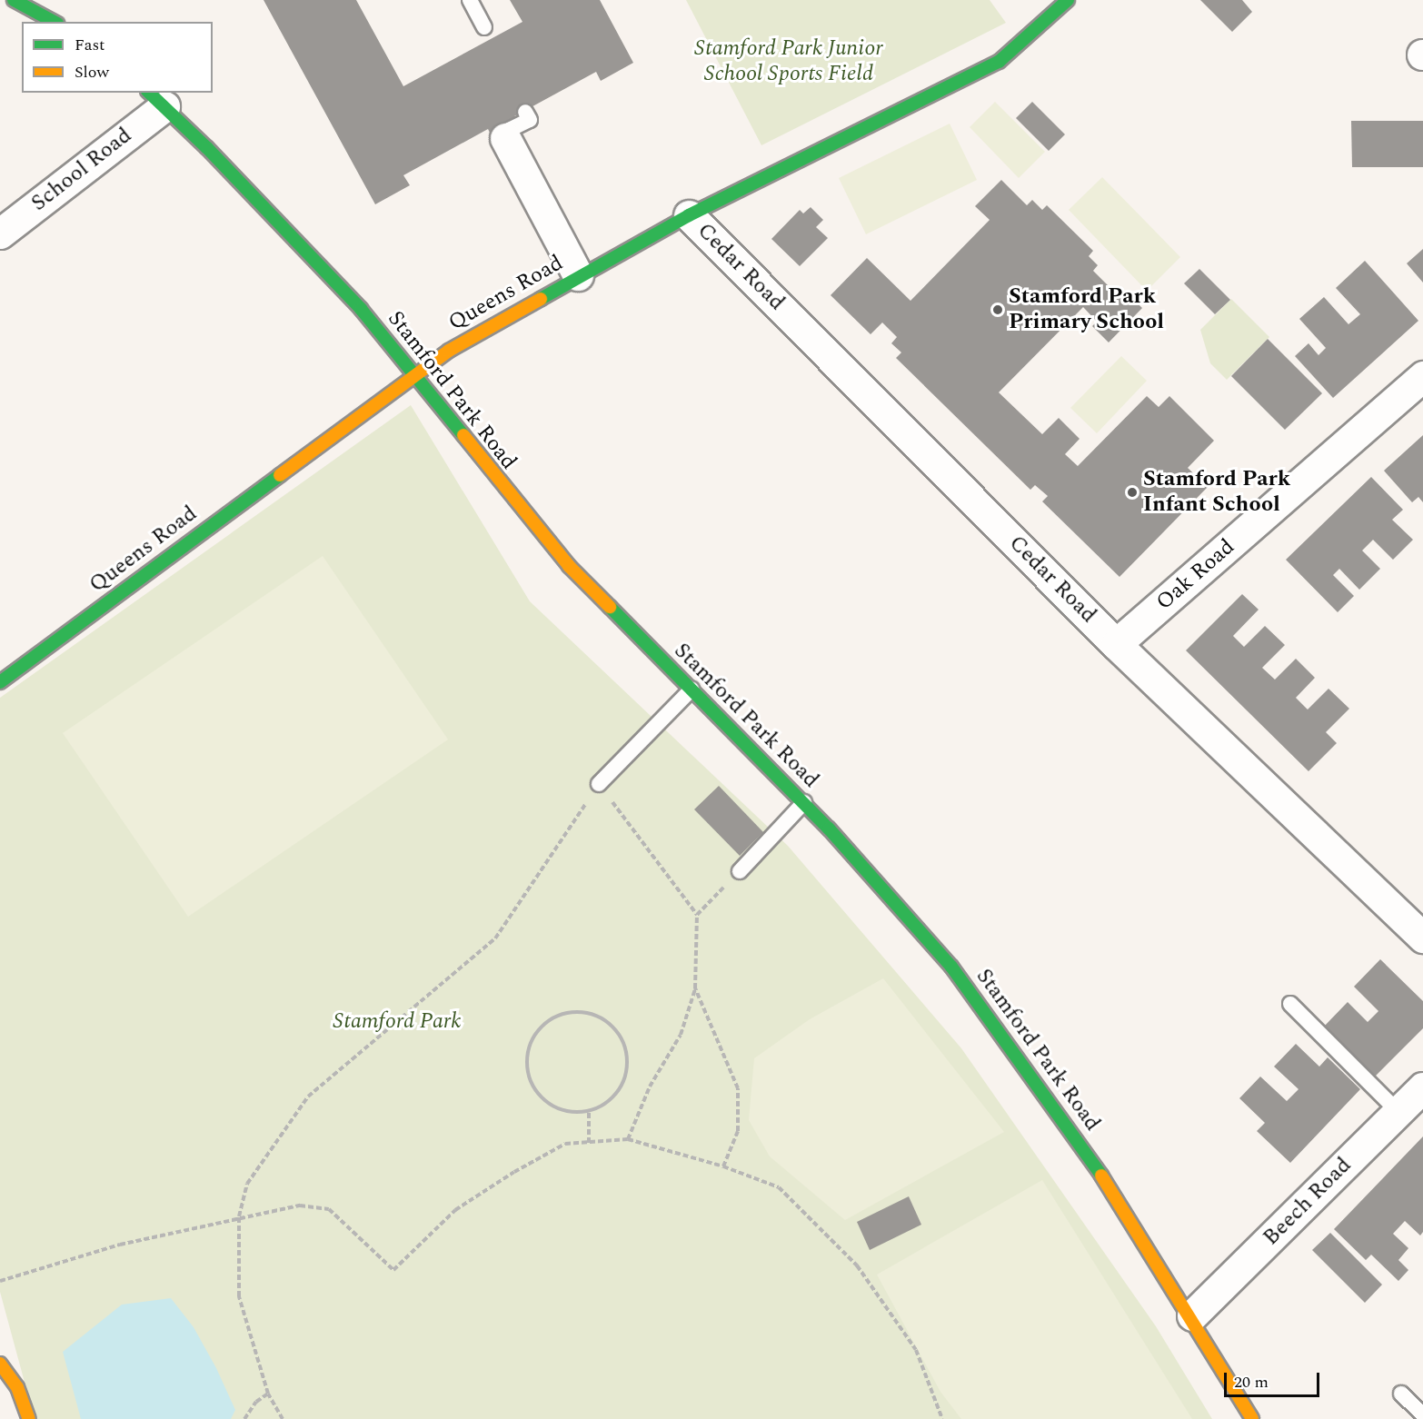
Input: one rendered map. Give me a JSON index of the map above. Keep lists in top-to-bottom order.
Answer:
{
  "streets": {
    "street": [
      "School Road",
      "Cedar Road",
      "Queens Road",
      "Stamford Park Road",
      "Oak Road",
      "Beech Road"
    ]
  },
  "crossings": [
    ["School Road", "Stamford Park Road"],
    ["Cedar Road", "Queens Road"],
    ["Cedar Road", "Oak Road"],
    ["Queens Road", "Stamford Park Road"],
    ["Stamford Park Road", "Beech Road"]
  ],
  "parks": ["Stamford Park Junior School Sports Field", "Stamford Park"],
  "places": ["Stamford Park Primary School", "Stamford Park Infant School"],
  "legend": ["Fast", "Slow"],
  "scale_bar": "20 m"
}
